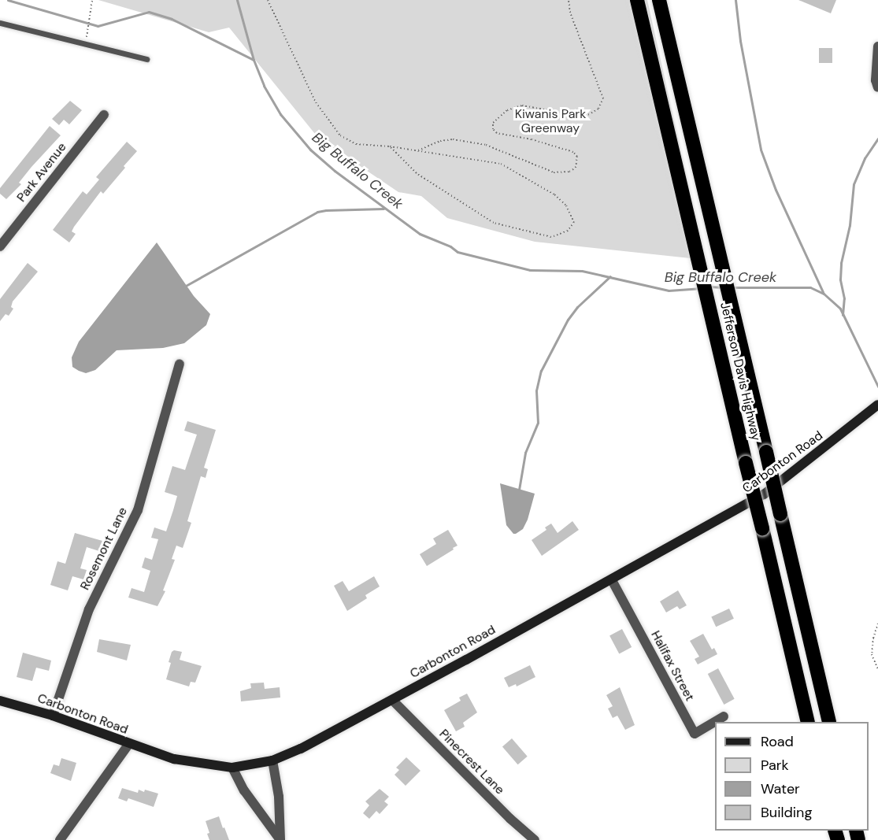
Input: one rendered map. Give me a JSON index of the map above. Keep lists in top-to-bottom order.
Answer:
{
  "streets": {
    "highway": ["Jefferson Davis Highway"],
    "street": [
      "Park Avenue",
      "Carbonton Road",
      "Rosemont Lane",
      "Halifax Street",
      "Pinecrest Lane"
    ]
  },
  "crossings": [
    ["Carbonton Road", "Rosemont Lane"],
    ["Carbonton Road", "Halifax Street"],
    ["Carbonton Road", "Pinecrest Lane"]
  ],
  "water": ["Big Buffalo Creek"],
  "parks": ["Kiwanis Park Greenway"],
  "legend": [
    "Road",
    "Park",
    "Water",
    "Building"
  ]
}
